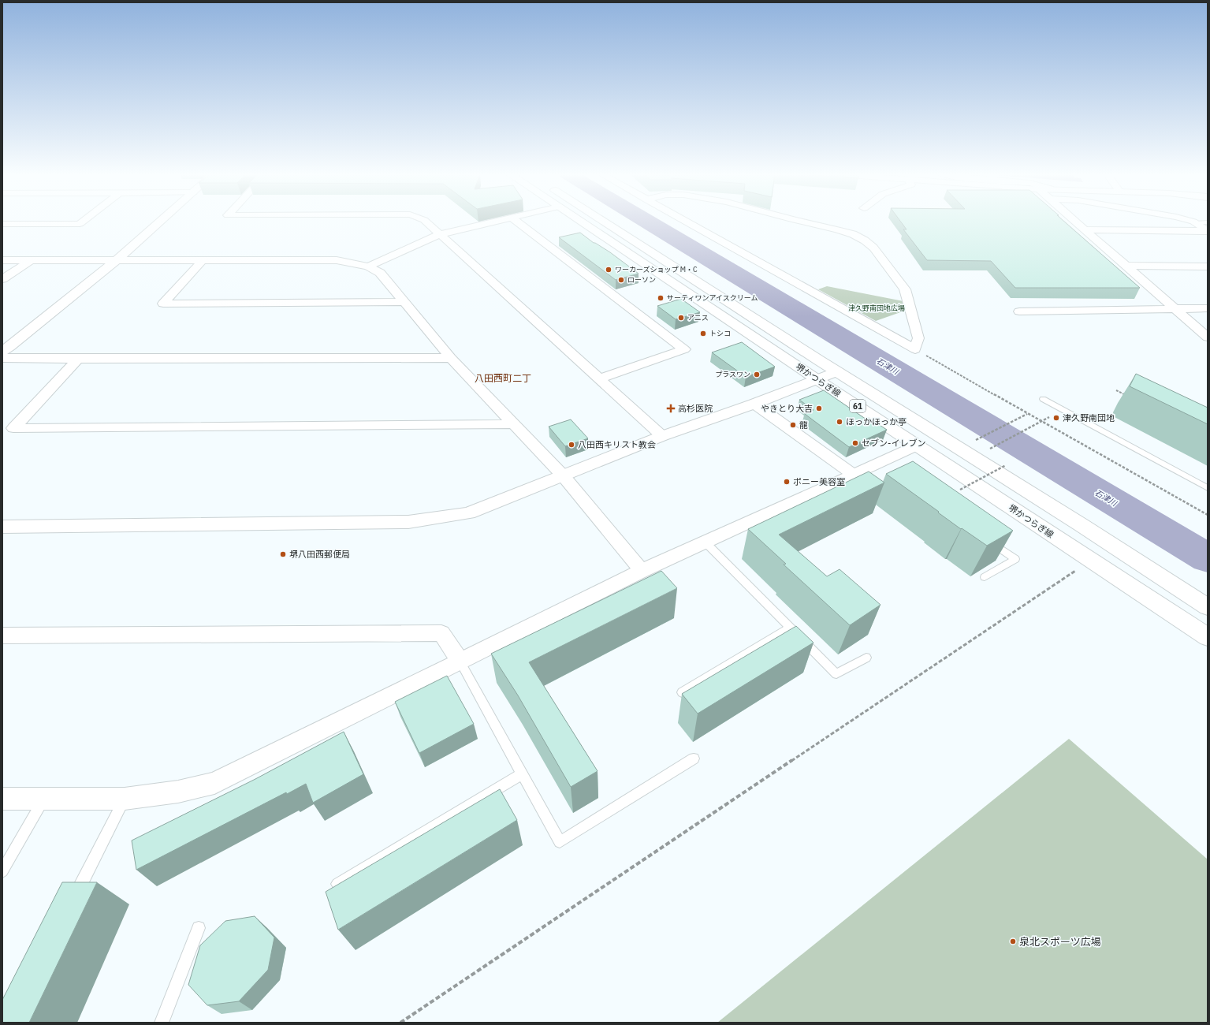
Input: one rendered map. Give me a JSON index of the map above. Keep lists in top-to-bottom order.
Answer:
{
  "streets": {
    "main road": ["堺かつらぎ線", "61"]
  },
  "districts": ["八田西町二丁"],
  "water": ["石津川"],
  "parks": ["津久野南団地広場"],
  "places": {
    "other": [
      "ワーカーズショップ M・C",
      "ローソン",
      "サーティワンアイスクリーム",
      "アニス",
      "トシコ",
      "プラスワン",
      "やきとり大吉",
      "津久野南団地",
      "ほっかほっか亭",
      "龍",
      "セブン-イレブン",
      "八田西キリスト教会",
      "ポニー美容室",
      "堺八田西郵便局",
      "泉北スポーツ広場"
    ],
    "health": ["高杉医院"]
  }
}
